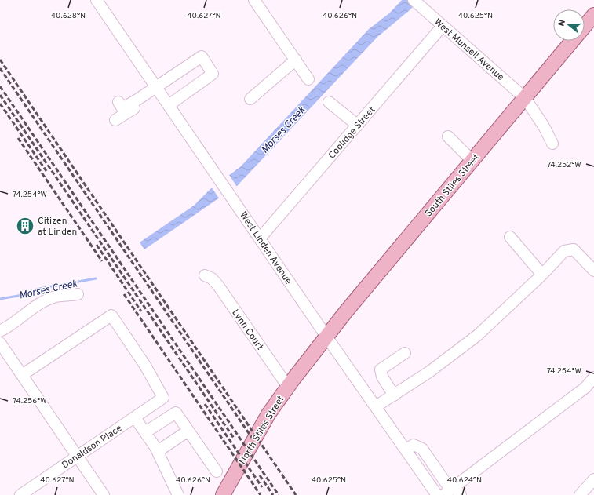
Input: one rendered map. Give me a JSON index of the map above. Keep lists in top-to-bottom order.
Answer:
{
  "streets": {
    "main road": ["South Stiles Street", "North Stiles Street"],
    "street": [
      "West Munsell Avenue",
      "Coolidge Street",
      "West Linden Avenue",
      "Lynn Court",
      "Donaldson Place"
    ]
  },
  "crossings": [
    ["West Munsell Avenue", "Coolidge Street"],
    ["West Munsell Avenue", "South Stiles Street"],
    ["Coolidge Street", "West Linden Avenue"],
    ["South Stiles Street", "West Linden Avenue"],
    ["South Stiles Street", "North Stiles Street"],
    ["West Linden Avenue", "North Stiles Street"],
    ["Lynn Court", "North Stiles Street"]
  ],
  "water": ["Morses Creek"],
  "places": {
    "building": ["Citizen at Linden"]
  },
  "north": "left",
  "coordinates": [
    "40.628°N",
    "40.627°N",
    "40.626°N",
    "40.625°N",
    "74.252°W",
    "74.254°W",
    "74.256°W",
    "40.624°N"
  ]
}
